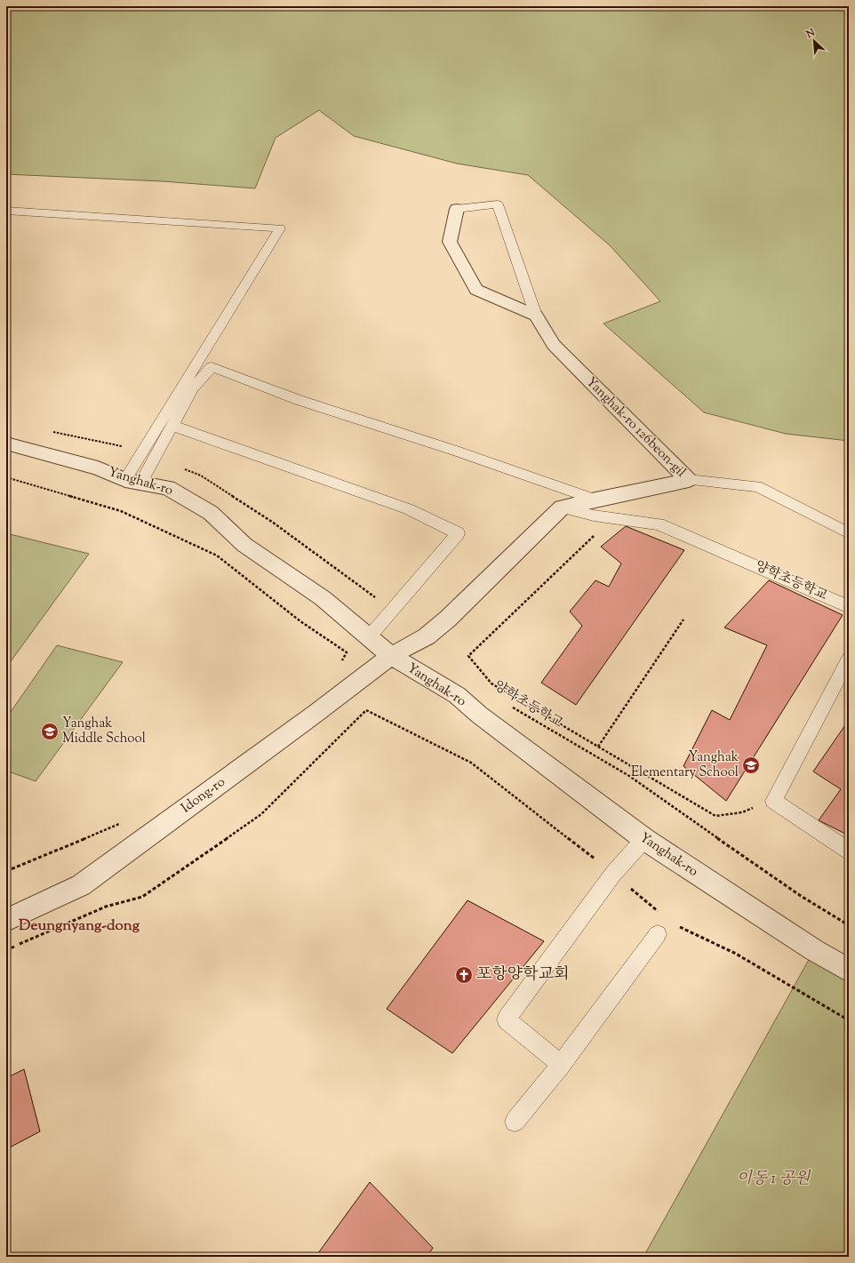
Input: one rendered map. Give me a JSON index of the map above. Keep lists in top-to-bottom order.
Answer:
{
  "streets": {
    "street": ["Yanghak-ro 126beon-gil", "Yanghak-ro", "Idong-ro"],
    "lane": ["양학초등학교"]
  },
  "crossings": [
    ["Yanghak-ro 126beon-gil", "양학초등학교"],
    ["Yanghak-ro", "Idong-ro"]
  ],
  "districts": ["Deungnyang-dong"],
  "parks": ["이동 1 공원"],
  "places": {
    "school or university": ["Yanghak Middle School", "Yanghak Elementary School"],
    "church": ["포항양학교회"]
  },
  "north": "top left"
}
